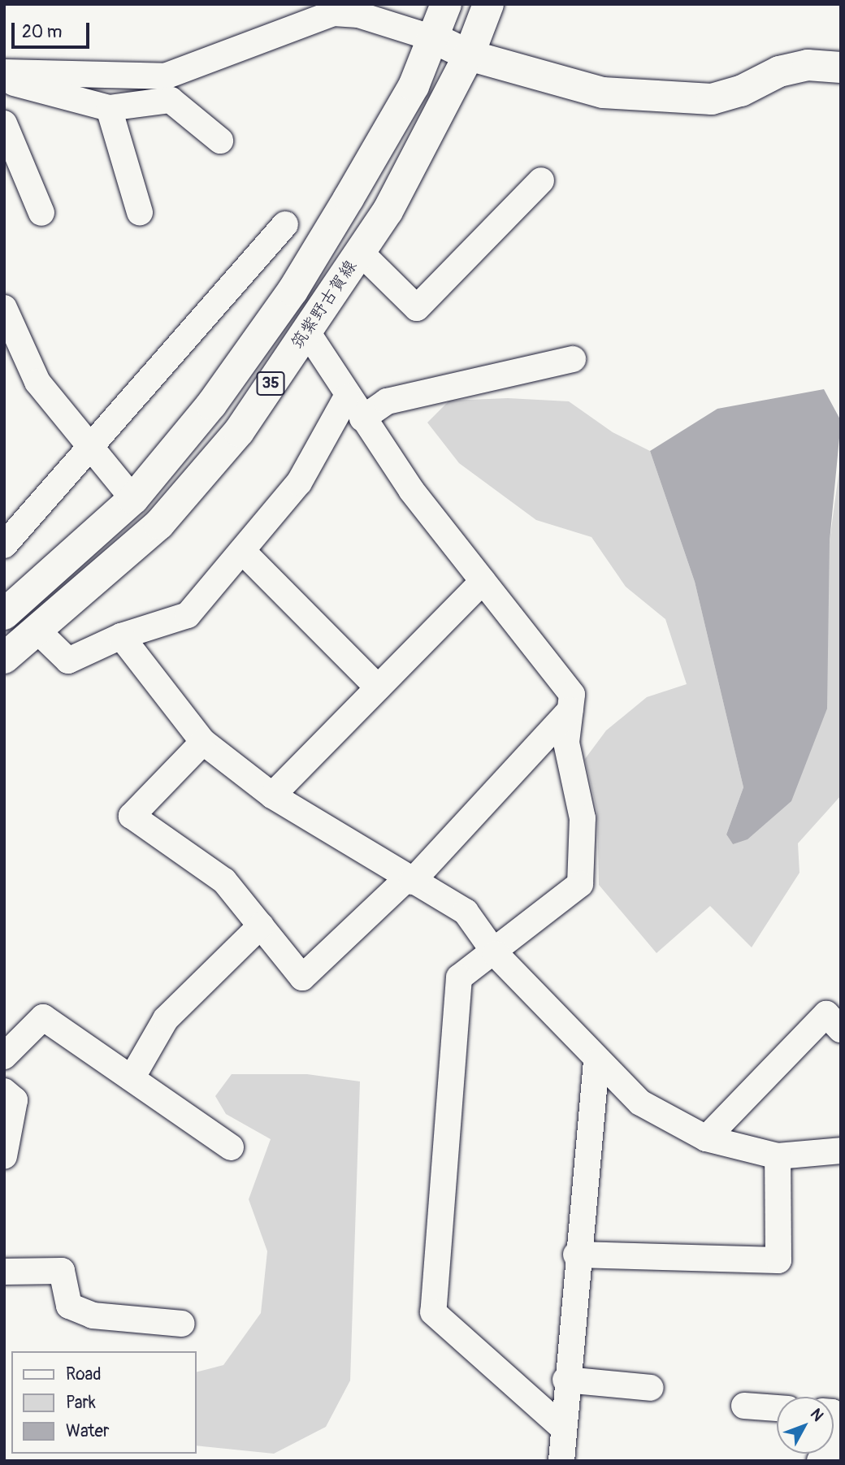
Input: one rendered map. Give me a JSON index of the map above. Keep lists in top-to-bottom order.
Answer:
{
  "streets": {
    "main road": ["筑紫野古賀線", "35"]
  },
  "legend": ["Road", "Park", "Water"],
  "scale_bar": "20 m",
  "north": "top right"
}
